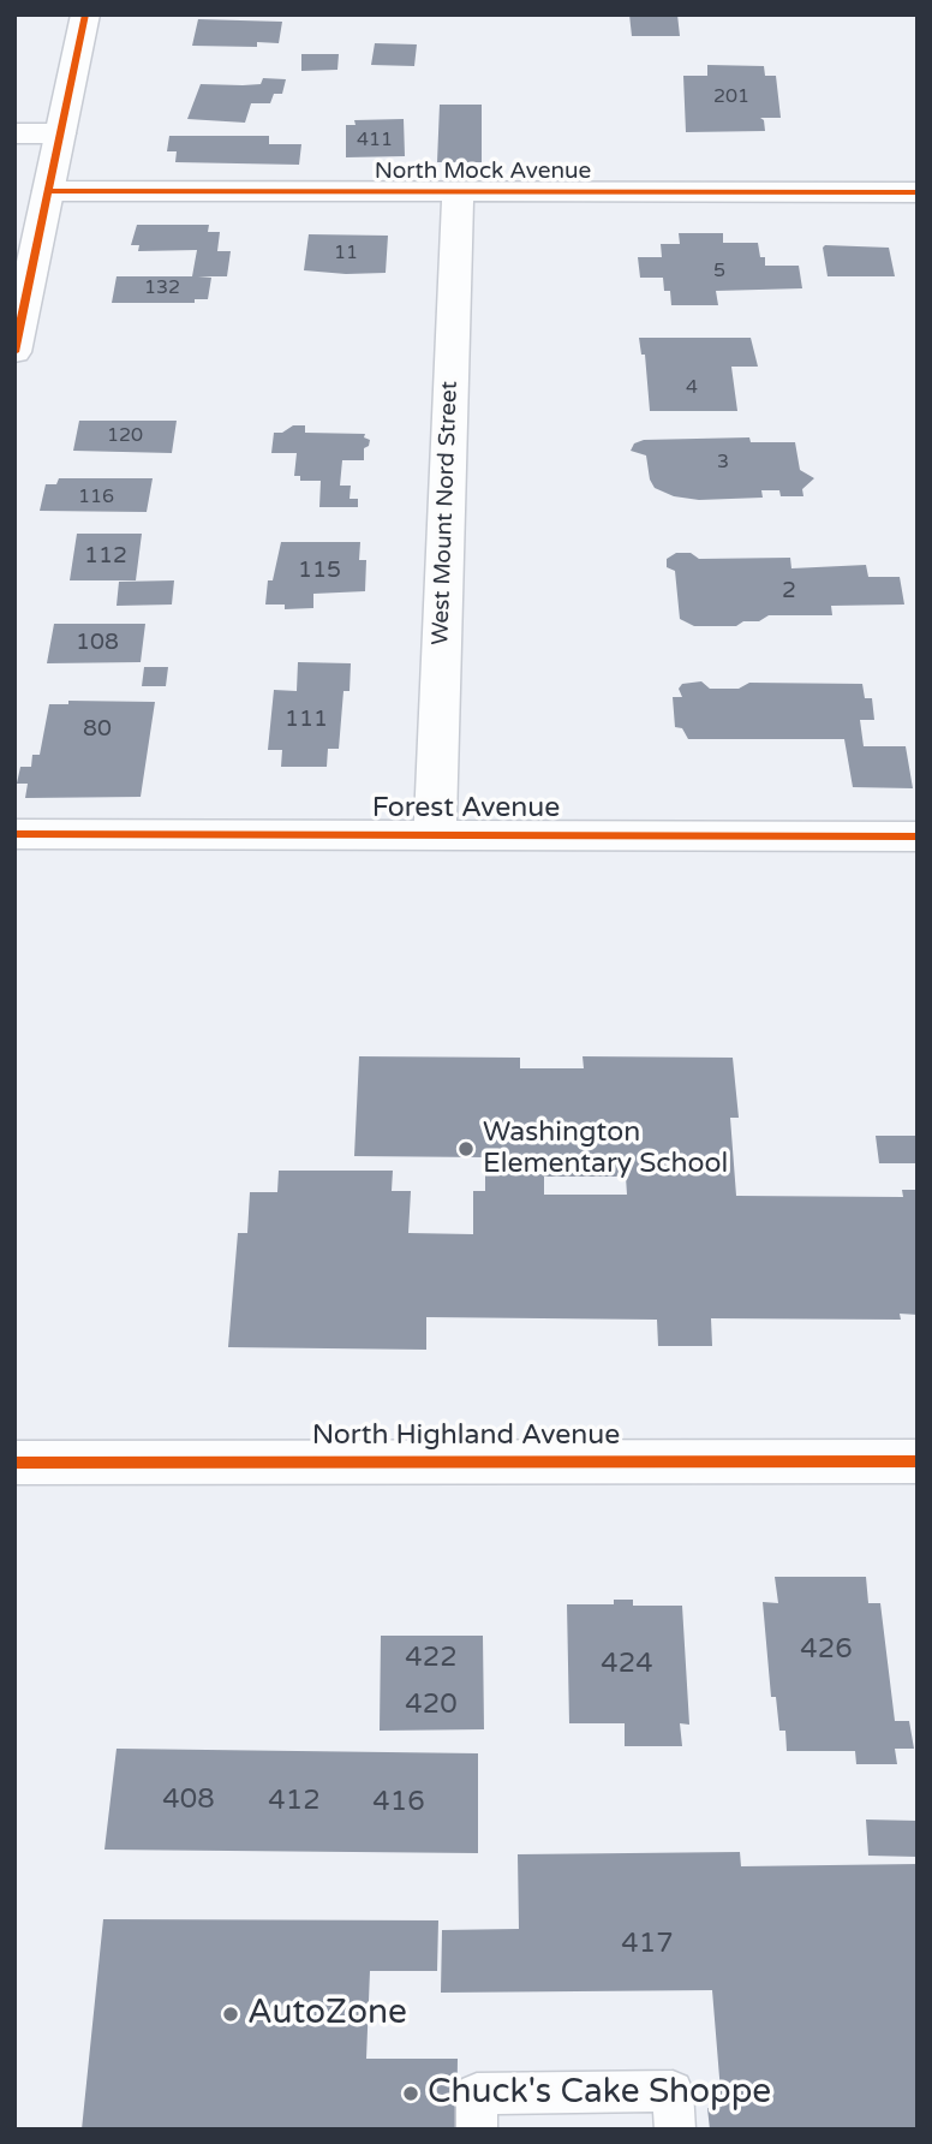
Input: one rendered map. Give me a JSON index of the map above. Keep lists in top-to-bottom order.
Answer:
{
  "streets": {
    "street": [
      "North Mock Avenue",
      "West Mount Nord Street",
      "Forest Avenue",
      "North Highland Avenue"
    ]
  },
  "crossings": [
    ["North Mock Avenue", "West Mount Nord Street"],
    ["West Mount Nord Street", "Forest Avenue"]
  ],
  "places": ["Washington Elementary School", "AutoZone", "Chuck's Cake Shoppe"],
  "house_numbers": [
    "201",
    "411",
    "11",
    "5",
    "132",
    "4",
    "120",
    "3",
    "116",
    "112",
    "115",
    "2",
    "108",
    "111",
    "80",
    "426",
    "422",
    "424",
    "420",
    "408",
    "412",
    "416",
    "417"
  ]
}
